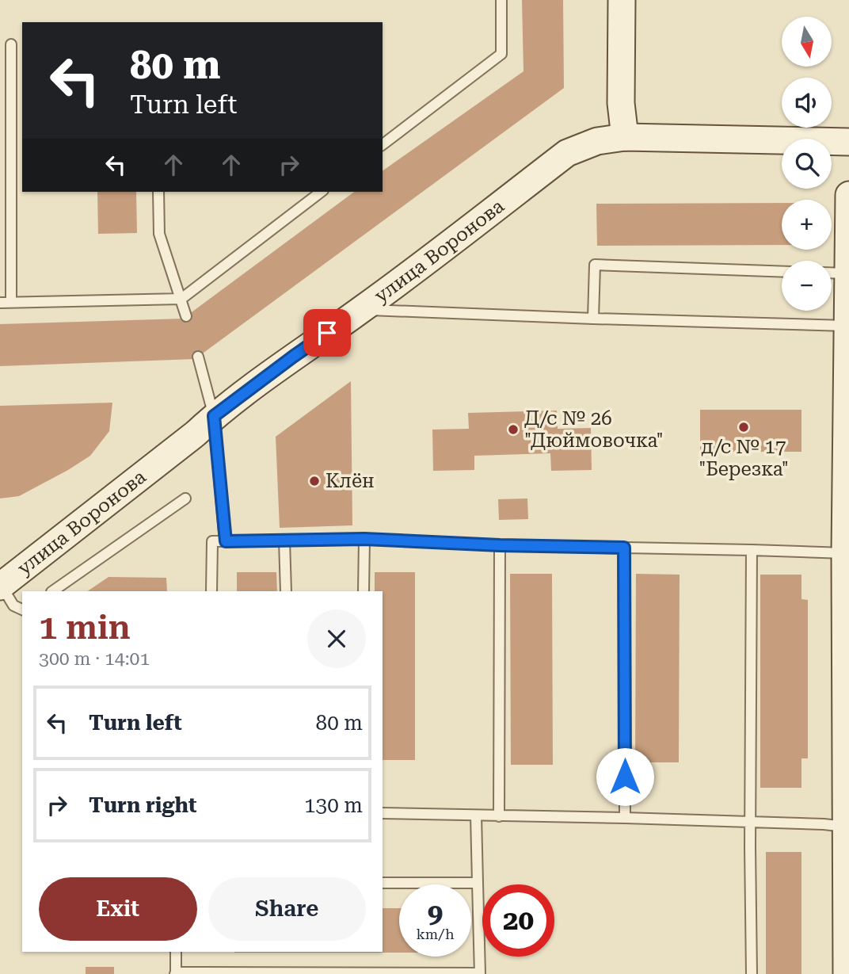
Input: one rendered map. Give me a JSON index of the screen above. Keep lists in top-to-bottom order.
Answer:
{
  "streets": {
    "street": ["улица Воронова"]
  },
  "places": ["д/с № 17 \"Березка\"", "Д/с № 26 \"Дюймовочка\"", "Клён"],
  "north": "bottom",
  "page": {
    "map_buttons": ["+", "−"],
    "turn": ["80 m", "Turn left"],
    "heading": ["1 min", "300 m · 14:01"],
    "list": [
      {
        "name": "Turn left",
        "value": "80 m"
      },
      {
        "name": "Turn right",
        "value": "130 m"
      }
    ],
    "buttons": ["Exit", "Share"],
    "speed": "9 km/h",
    "limit": "20"
  }
}
